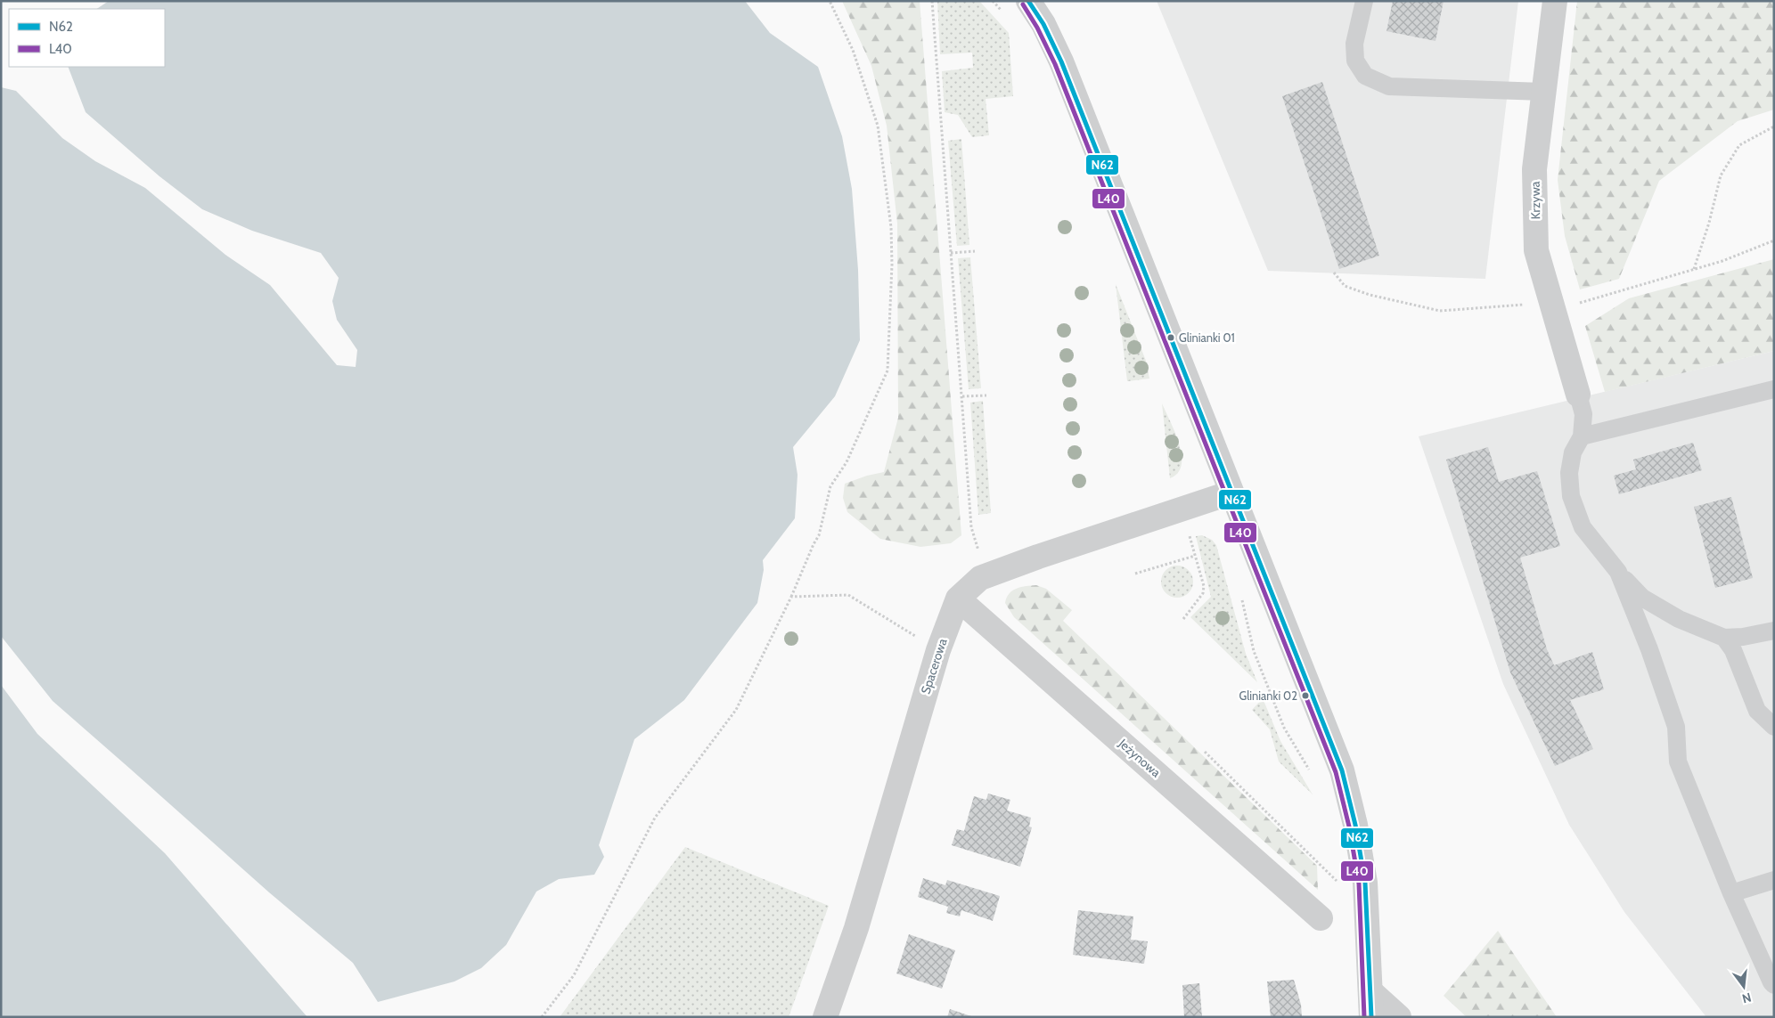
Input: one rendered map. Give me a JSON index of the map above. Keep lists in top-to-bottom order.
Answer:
{
  "streets": {
    "street": ["Krzywa", "Spacerowa", "Jeżynowa"]
  },
  "crossings": [
    ["Spacerowa", "Jeżynowa"]
  ],
  "places": ["Glinianki 01", "Glinianki 02"],
  "lines": ["transit line N62", "transit line L40"],
  "legend": ["N62", "L40"],
  "north": "bottom"
}
